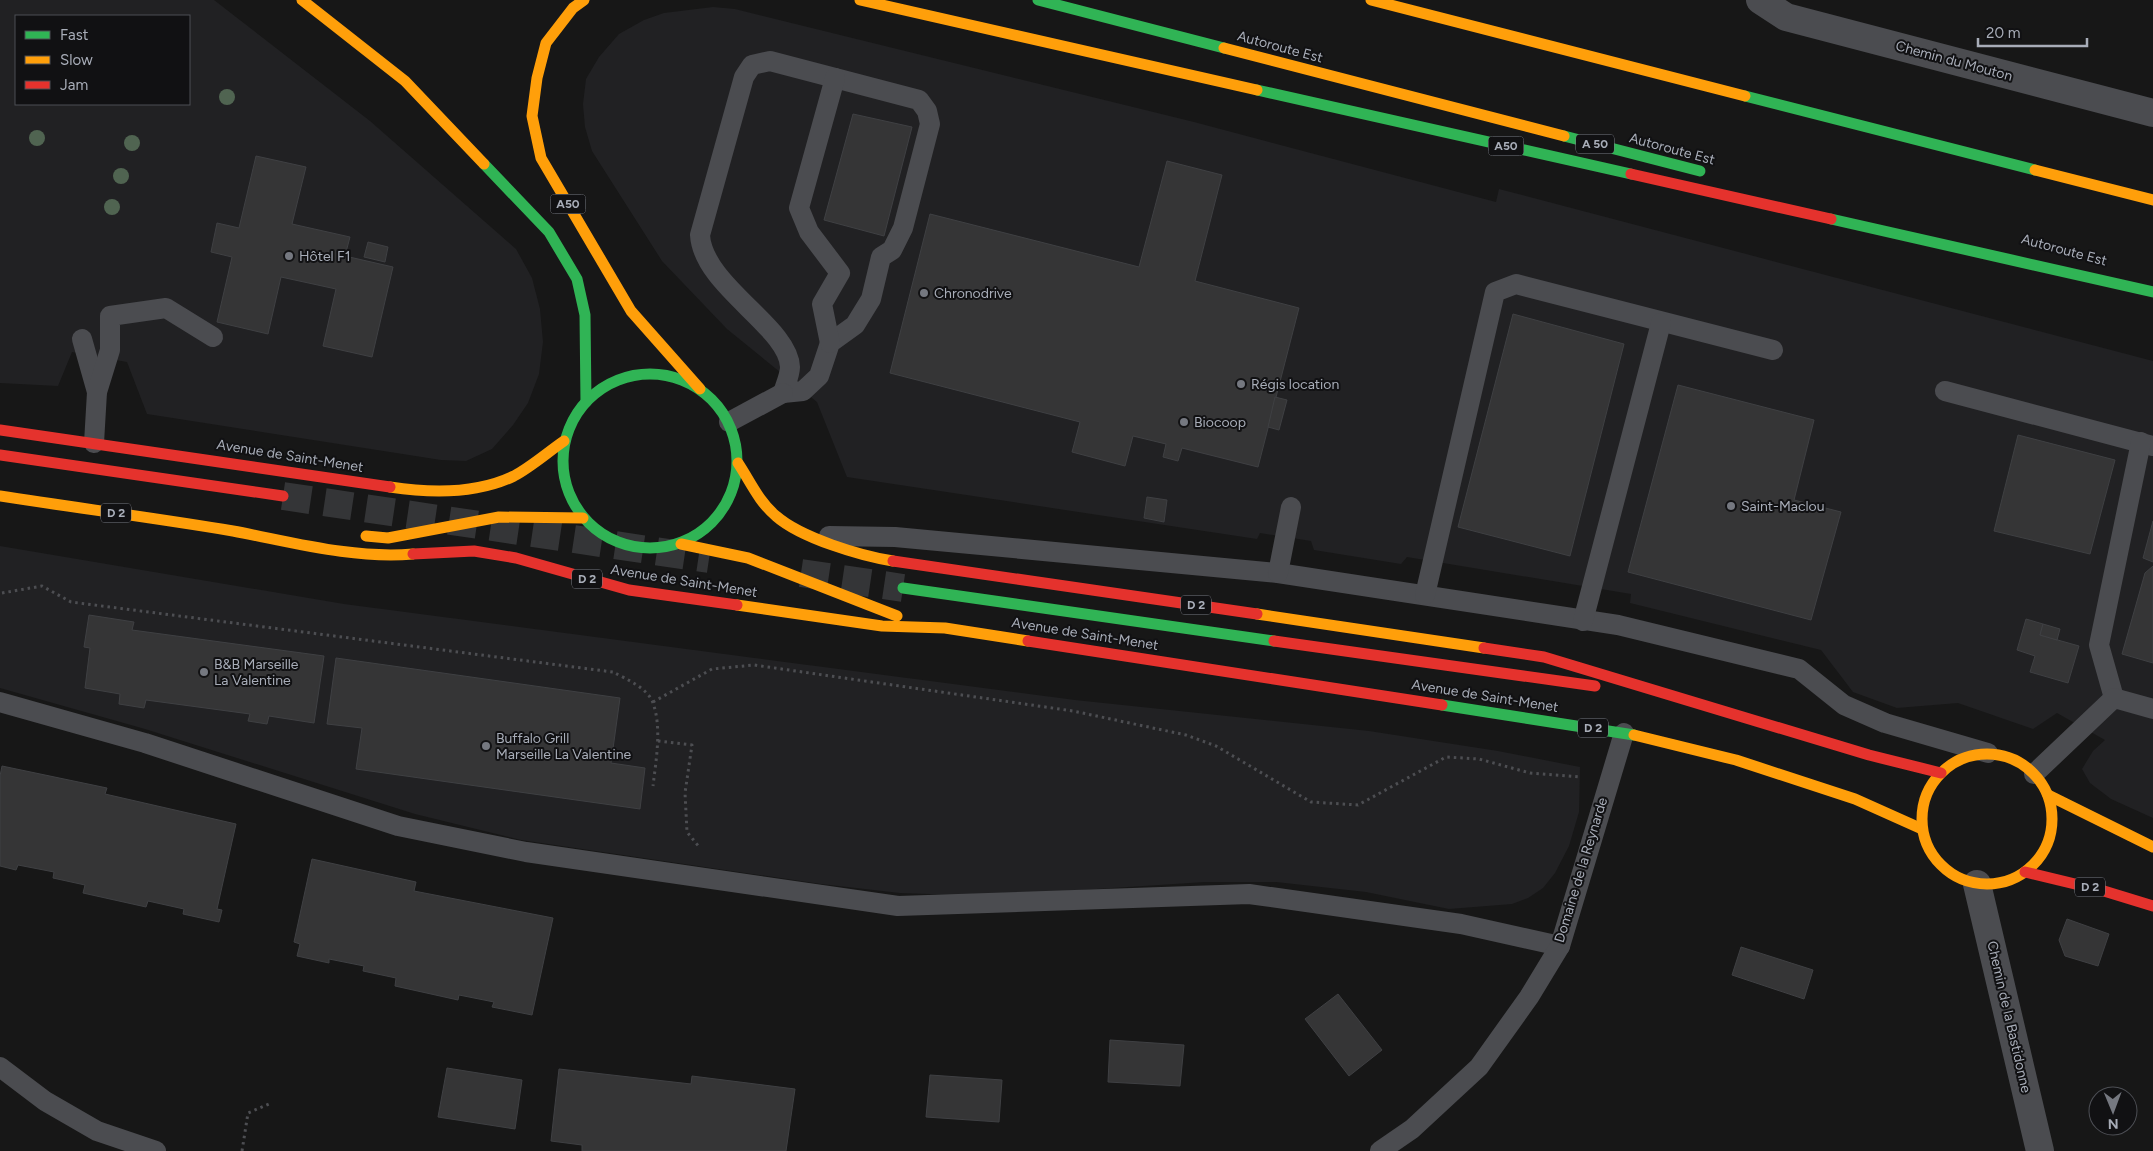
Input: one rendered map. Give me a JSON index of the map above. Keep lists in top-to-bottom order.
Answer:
{
  "streets": {
    "main road": [
      "Autoroute Est",
      "A 50",
      "A50",
      "Avenue de Saint-Menet",
      "D 2"
    ],
    "street": ["Chemin du Mouton", "Chemin de la Bastidonne"],
    "lane": ["Domaine de la Reynarde"]
  },
  "crossings": [
    ["Autoroute Est", "A50"],
    ["A50", "Avenue de Saint-Menet"],
    ["A50", "D 2"],
    ["Avenue de Saint-Menet", "D 2"],
    ["Avenue de Saint-Menet", "Domaine de la Reynarde"],
    ["Avenue de Saint-Menet", "Chemin de la Bastidonne"],
    ["D 2", "Chemin de la Bastidonne"]
  ],
  "places": [
    "Hôtel F1",
    "Chronodrive",
    "Régis location",
    "Biocoop",
    "Saint-Maclou",
    "B&B Marseille La Valentine",
    "Buffalo Grill Marseille La Valentine"
  ],
  "legend": ["Fast", "Slow", "Jam"],
  "scale_bar": "20 m",
  "north": "bottom"
}
